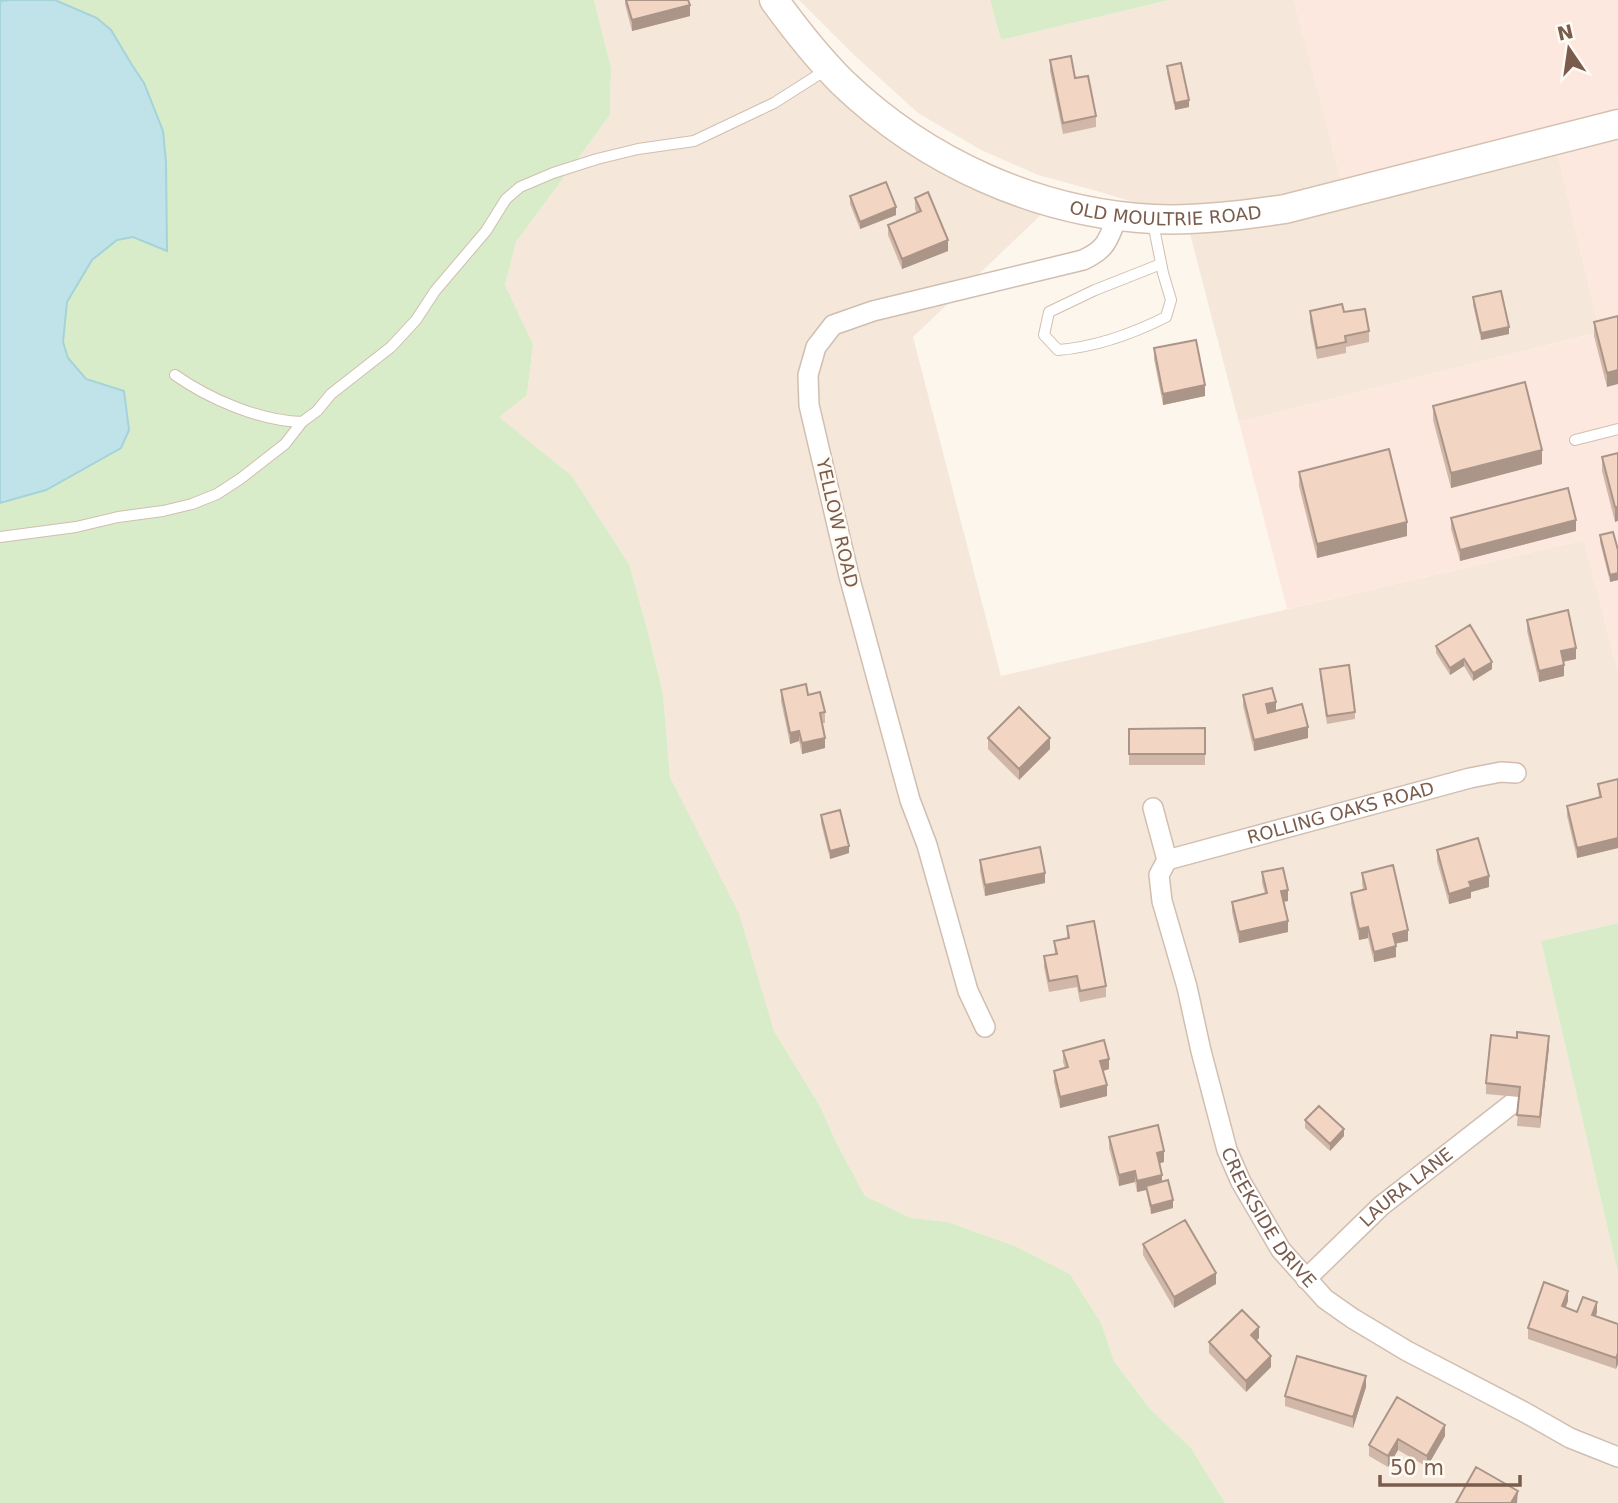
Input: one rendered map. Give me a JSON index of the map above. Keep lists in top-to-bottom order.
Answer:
{
  "streets": {
    "main road": ["OLD MOULTRIE ROAD"],
    "street": [
      "YELLOW ROAD",
      "ROLLING OAKS ROAD",
      "LAURA LANE",
      "CREEKSIDE DRIVE"
    ]
  },
  "crossings": [
    ["OLD MOULTRIE ROAD", "YELLOW ROAD"],
    ["ROLLING OAKS ROAD", "CREEKSIDE DRIVE"],
    ["LAURA LANE", "CREEKSIDE DRIVE"]
  ],
  "scale_bar": "50 m",
  "north": "top"
}
